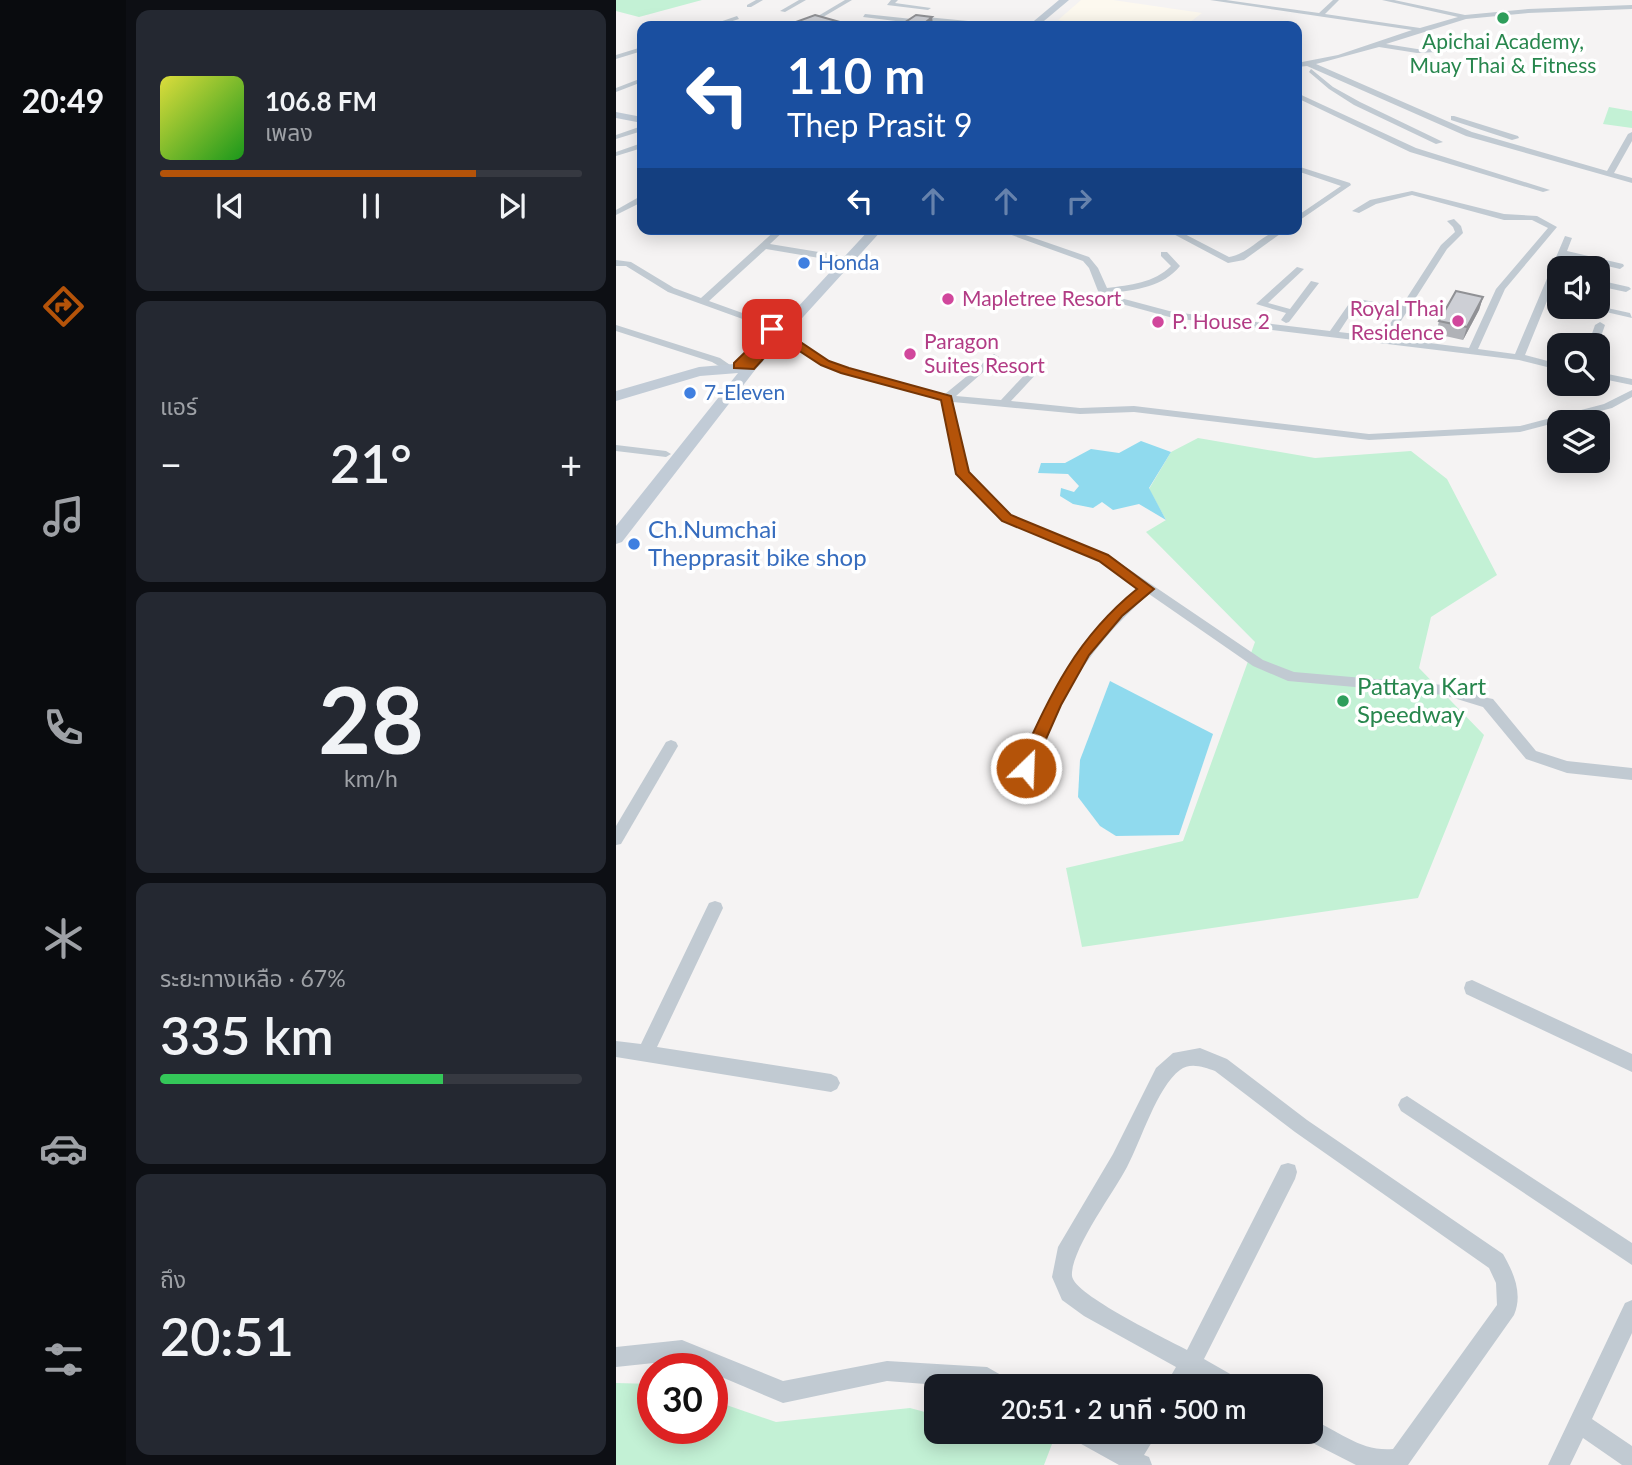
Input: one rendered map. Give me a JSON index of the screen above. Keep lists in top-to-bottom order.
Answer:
{
  "places": [
    "Apichai Academy, Muay Thai & Fitness",
    "Honda",
    "Mapletree Resort",
    "Royal Thai Residence",
    "P. House 2",
    "Paragon Suites Resort",
    "7-Eleven",
    "Ch.Numchai Thepprasit bike shop",
    "Pattaya Kart Speedway"
  ],
  "page": {
    "tabs": "20:49",
    "turn": ["110 m", "Thep Prasit 9"],
    "song": ["106.8 FM", "เพลง"],
    "tile": [
      "แอร์",
      ["28", "km/h"],
      ["ระยะทางเหลือ · 67%", "335 km"],
      ["ถึง", "20:51"]
    ],
    "heat": ["−", "21°", "+"],
    "limit": "30",
    "trip": "20:51 · 2 นาที · 500 m"
  }
}
